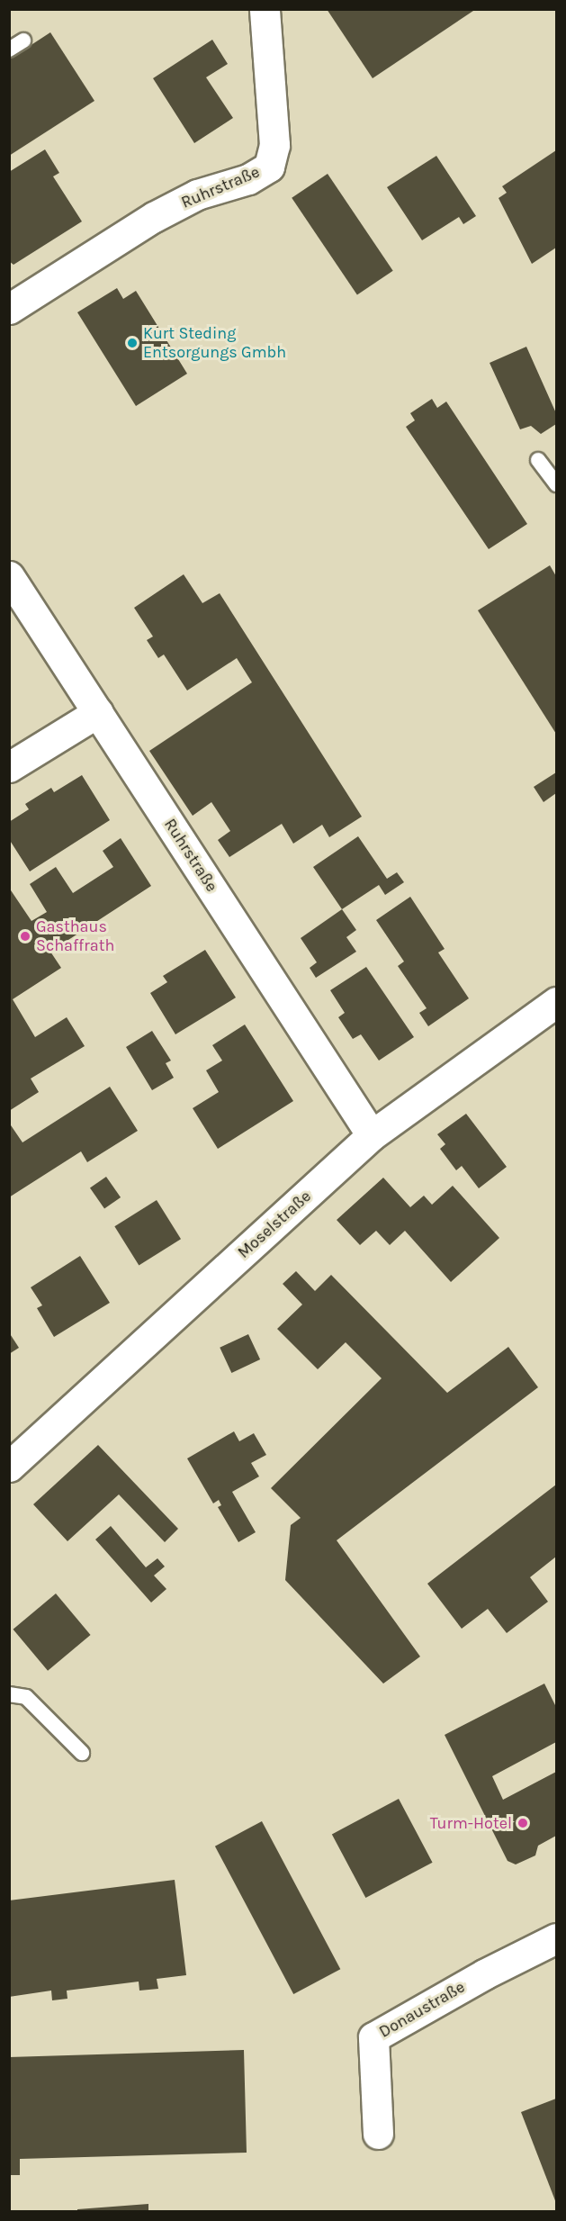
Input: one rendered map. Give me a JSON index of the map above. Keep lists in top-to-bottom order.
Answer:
{
  "streets": {
    "street": ["Ruhrstraße", "Moselstraße", "Donaustraße"]
  },
  "crossings": [
    ["Ruhrstraße", "Moselstraße"]
  ],
  "places": ["Kurt Steding Entsorgungs Gmbh", "Gasthaus Schaffrath", "Turm-Hotel"]
}
